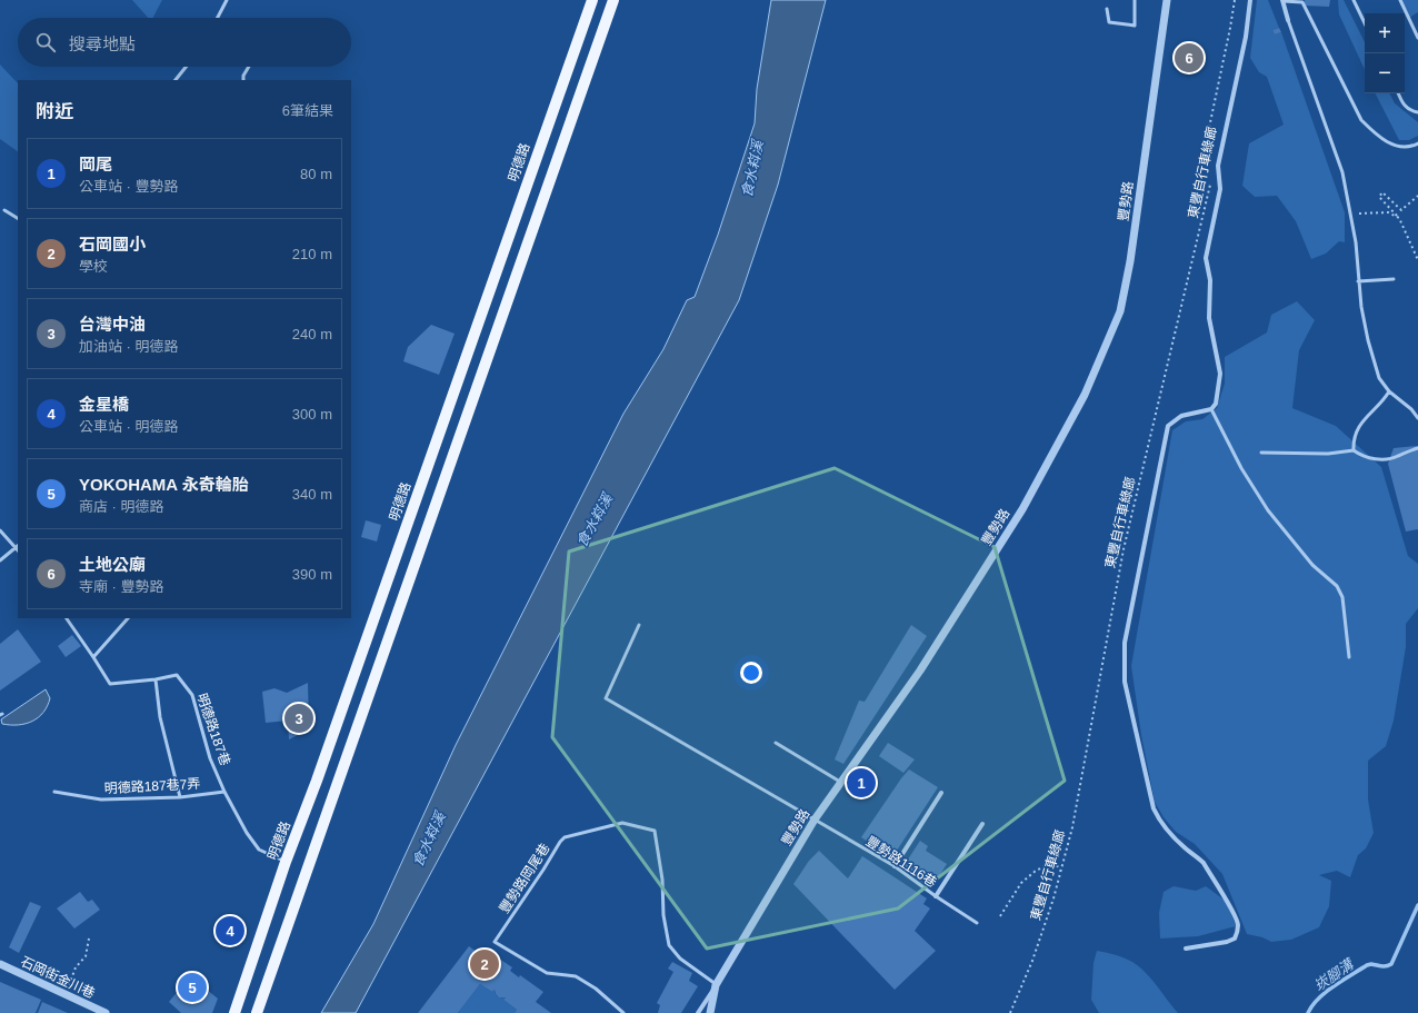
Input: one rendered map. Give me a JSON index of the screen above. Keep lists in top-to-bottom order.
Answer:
{
  "streets": {
    "main road": ["明德路"],
    "street": ["豐勢路", "石岡街金川巷"],
    "lane": [
      "明德路187巷",
      "明德路187巷7弄",
      "豐勢路1116巷",
      "豐勢路岡尾巷"
    ],
    "path": ["東豐自行車綠廊"]
  },
  "crossings": [
    ["明德路", "明德路187巷"],
    ["豐勢路", "豐勢路1116巷"],
    ["豐勢路", "豐勢路岡尾巷"],
    ["明德路187巷", "明德路187巷7弄"]
  ],
  "water": ["食水嵙溪", "崁腳溝"],
  "page": {
    "map_buttons": ["+", "−"],
    "search": "搜尋地點",
    "pins": [
      "6",
      "3",
      "1",
      "4",
      "2",
      "5"
    ],
    "heading": ["附近", "6筆結果"],
    "list": [
      {
        "mark": "1",
        "name": "岡尾",
        "note": "公車站 · 豐勢路",
        "value": "80 m"
      },
      {
        "mark": "2",
        "name": "石岡國小",
        "note": "學校",
        "value": "210 m"
      },
      {
        "mark": "3",
        "name": "台灣中油",
        "note": "加油站 · 明德路",
        "value": "240 m"
      },
      {
        "mark": "4",
        "name": "金星橋",
        "note": "公車站 · 明德路",
        "value": "300 m"
      },
      {
        "mark": "5",
        "name": "YOKOHAMA 永奇輪胎",
        "note": "商店 · 明德路",
        "value": "340 m"
      },
      {
        "mark": "6",
        "name": "土地公廟",
        "note": "寺廟 · 豐勢路",
        "value": "390 m"
      }
    ]
  }
}
